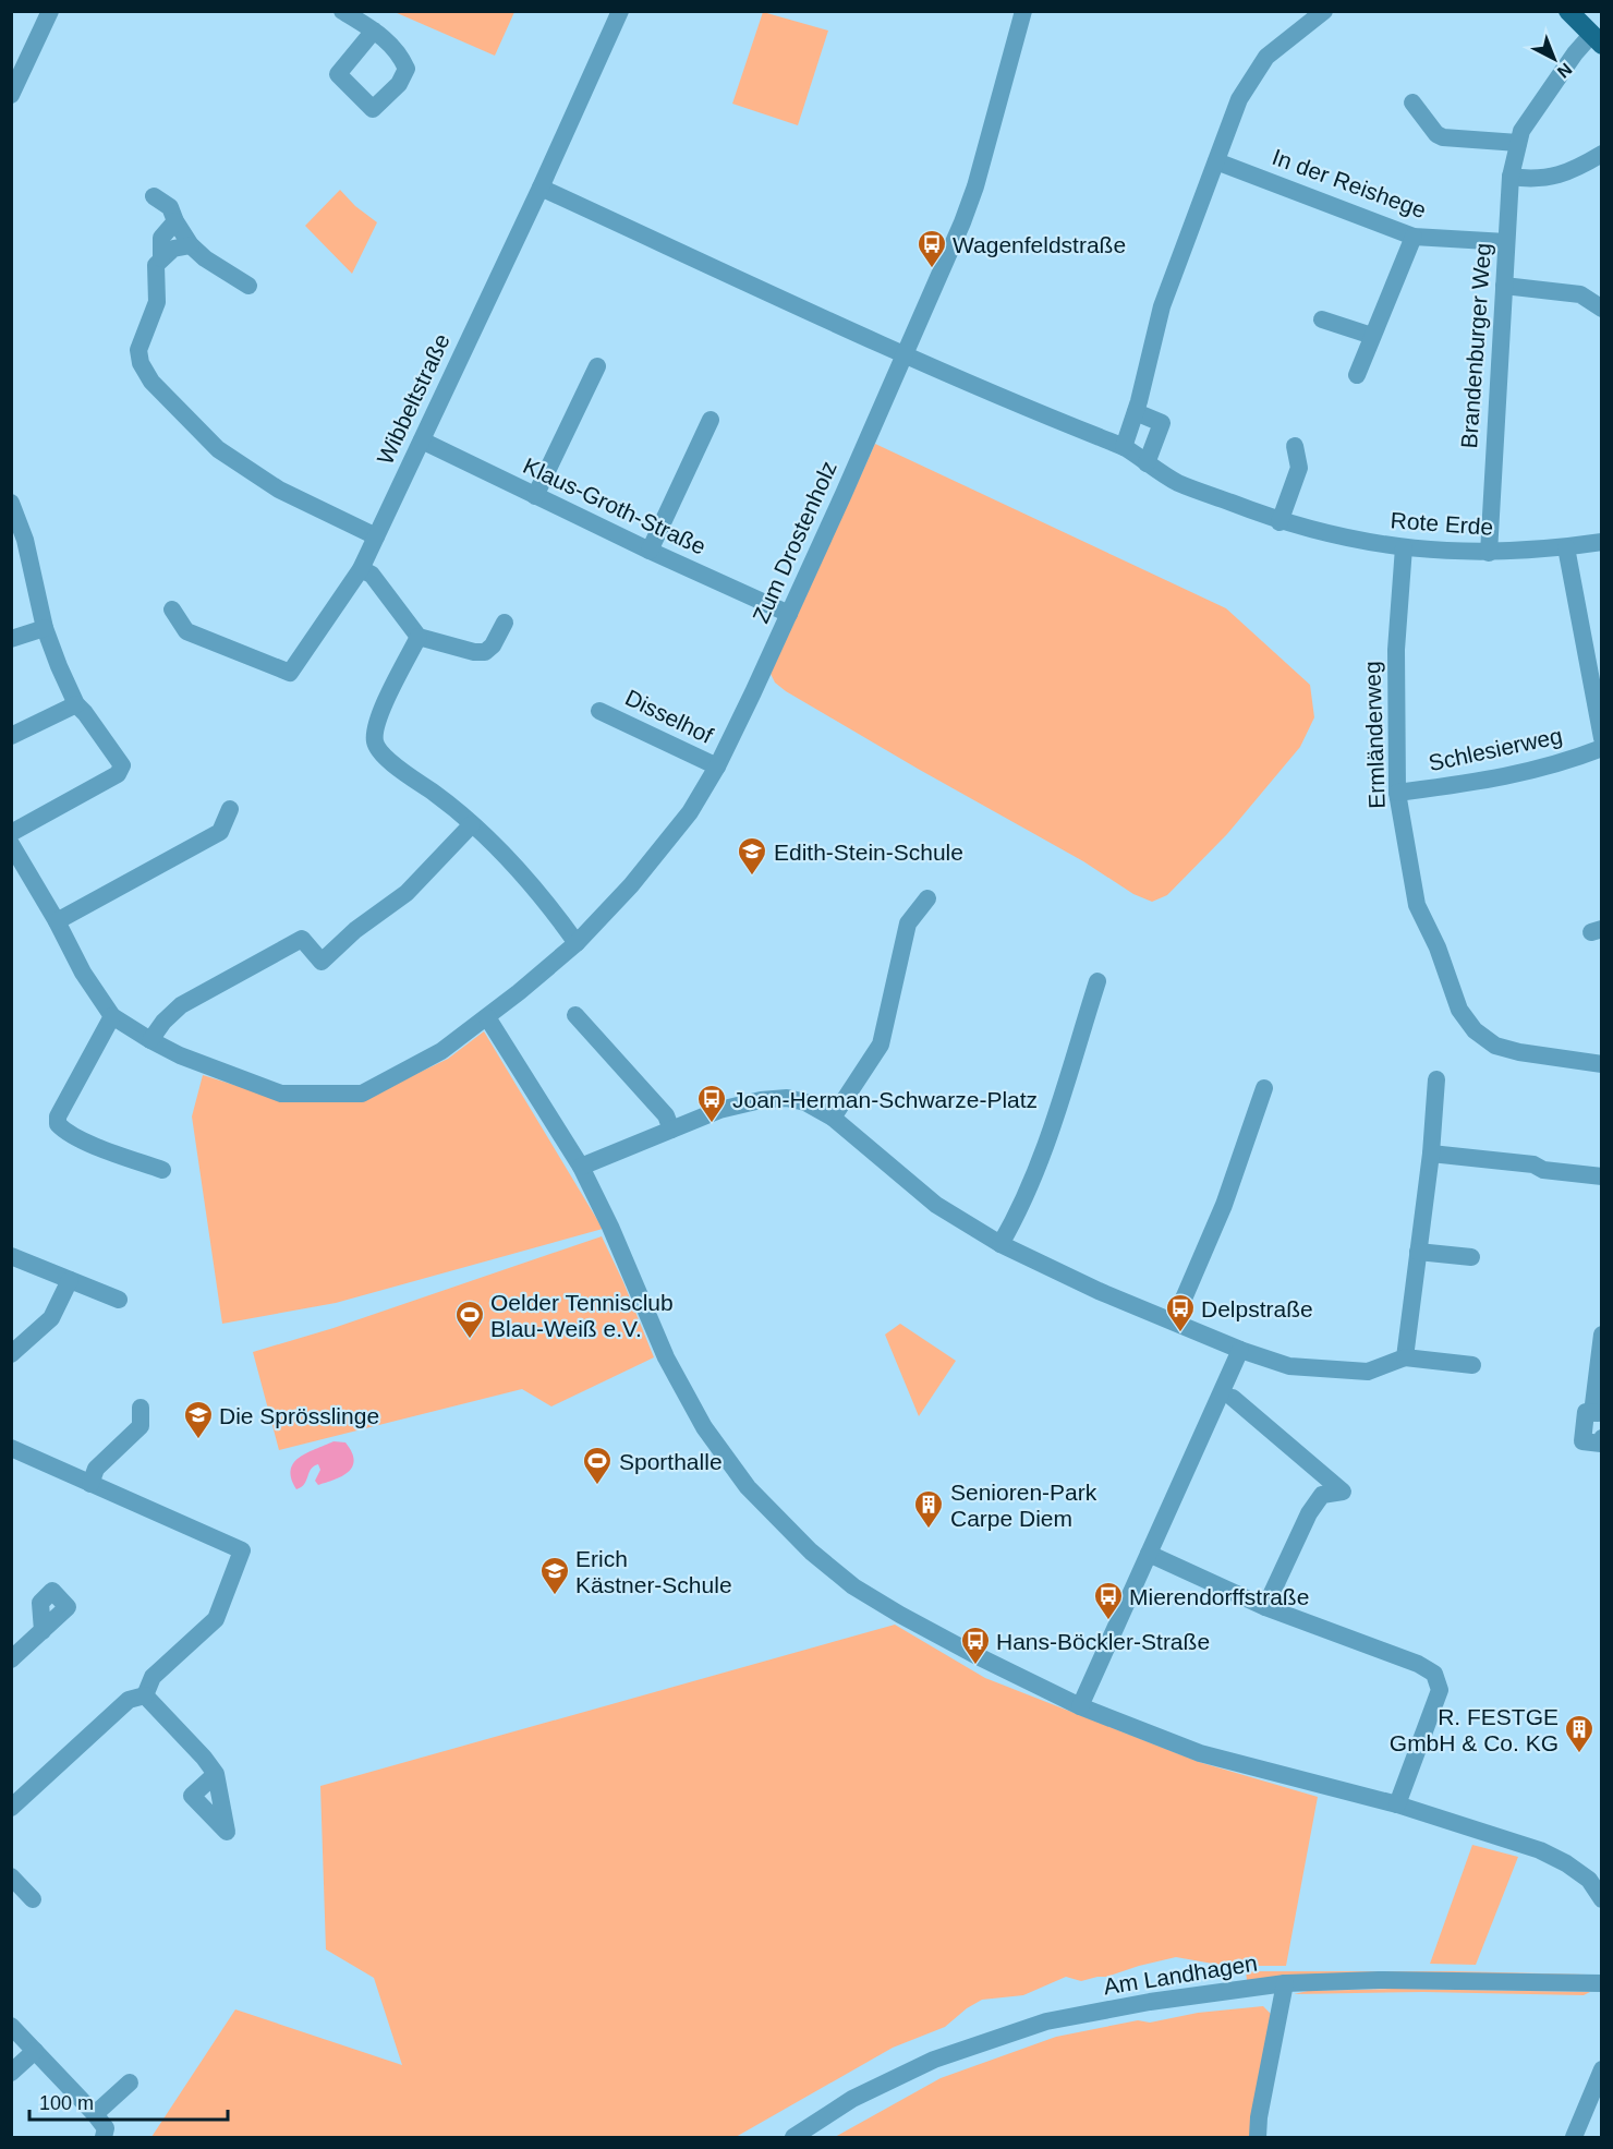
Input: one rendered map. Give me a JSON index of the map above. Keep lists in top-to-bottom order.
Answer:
{
  "streets": {
    "street": [
      "In der Reishege",
      "Brandenburger Weg",
      "Wibbeltstraße",
      "Klaus-Groth-Straße",
      "Rote Erde",
      "Zum Drostenholz",
      "Disselhof",
      "Ermländerweg",
      "Schlesierweg",
      "Am Landhagen"
    ]
  },
  "crossings": [
    ["In der Reishege", "Brandenburger Weg"],
    ["Brandenburger Weg", "Rote Erde"],
    ["Wibbeltstraße", "Klaus-Groth-Straße"],
    ["Klaus-Groth-Straße", "Zum Drostenholz"],
    ["Rote Erde", "Ermländerweg"],
    ["Zum Drostenholz", "Disselhof"],
    ["Ermländerweg", "Schlesierweg"]
  ],
  "places": {
    "bus stop": [
      "Wagenfeldstraße",
      "Joan-Herman-Schwarze-Platz",
      "Delpstraße",
      "Mierendorffstraße",
      "Hans-Böckler-Straße"
    ],
    "school or university": ["Edith-Stein-Schule", "Die Sprösslinge", "Erich Kästner-Schule"],
    "sports": ["Oelder Tennisclub Blau-Weiß e.V.", "Sporthalle"],
    "building": ["Senioren-Park Carpe Diem", "R. FESTGE GmbH & Co. KG"]
  },
  "scale_bar": "100 m",
  "north": "bottom right"
}
